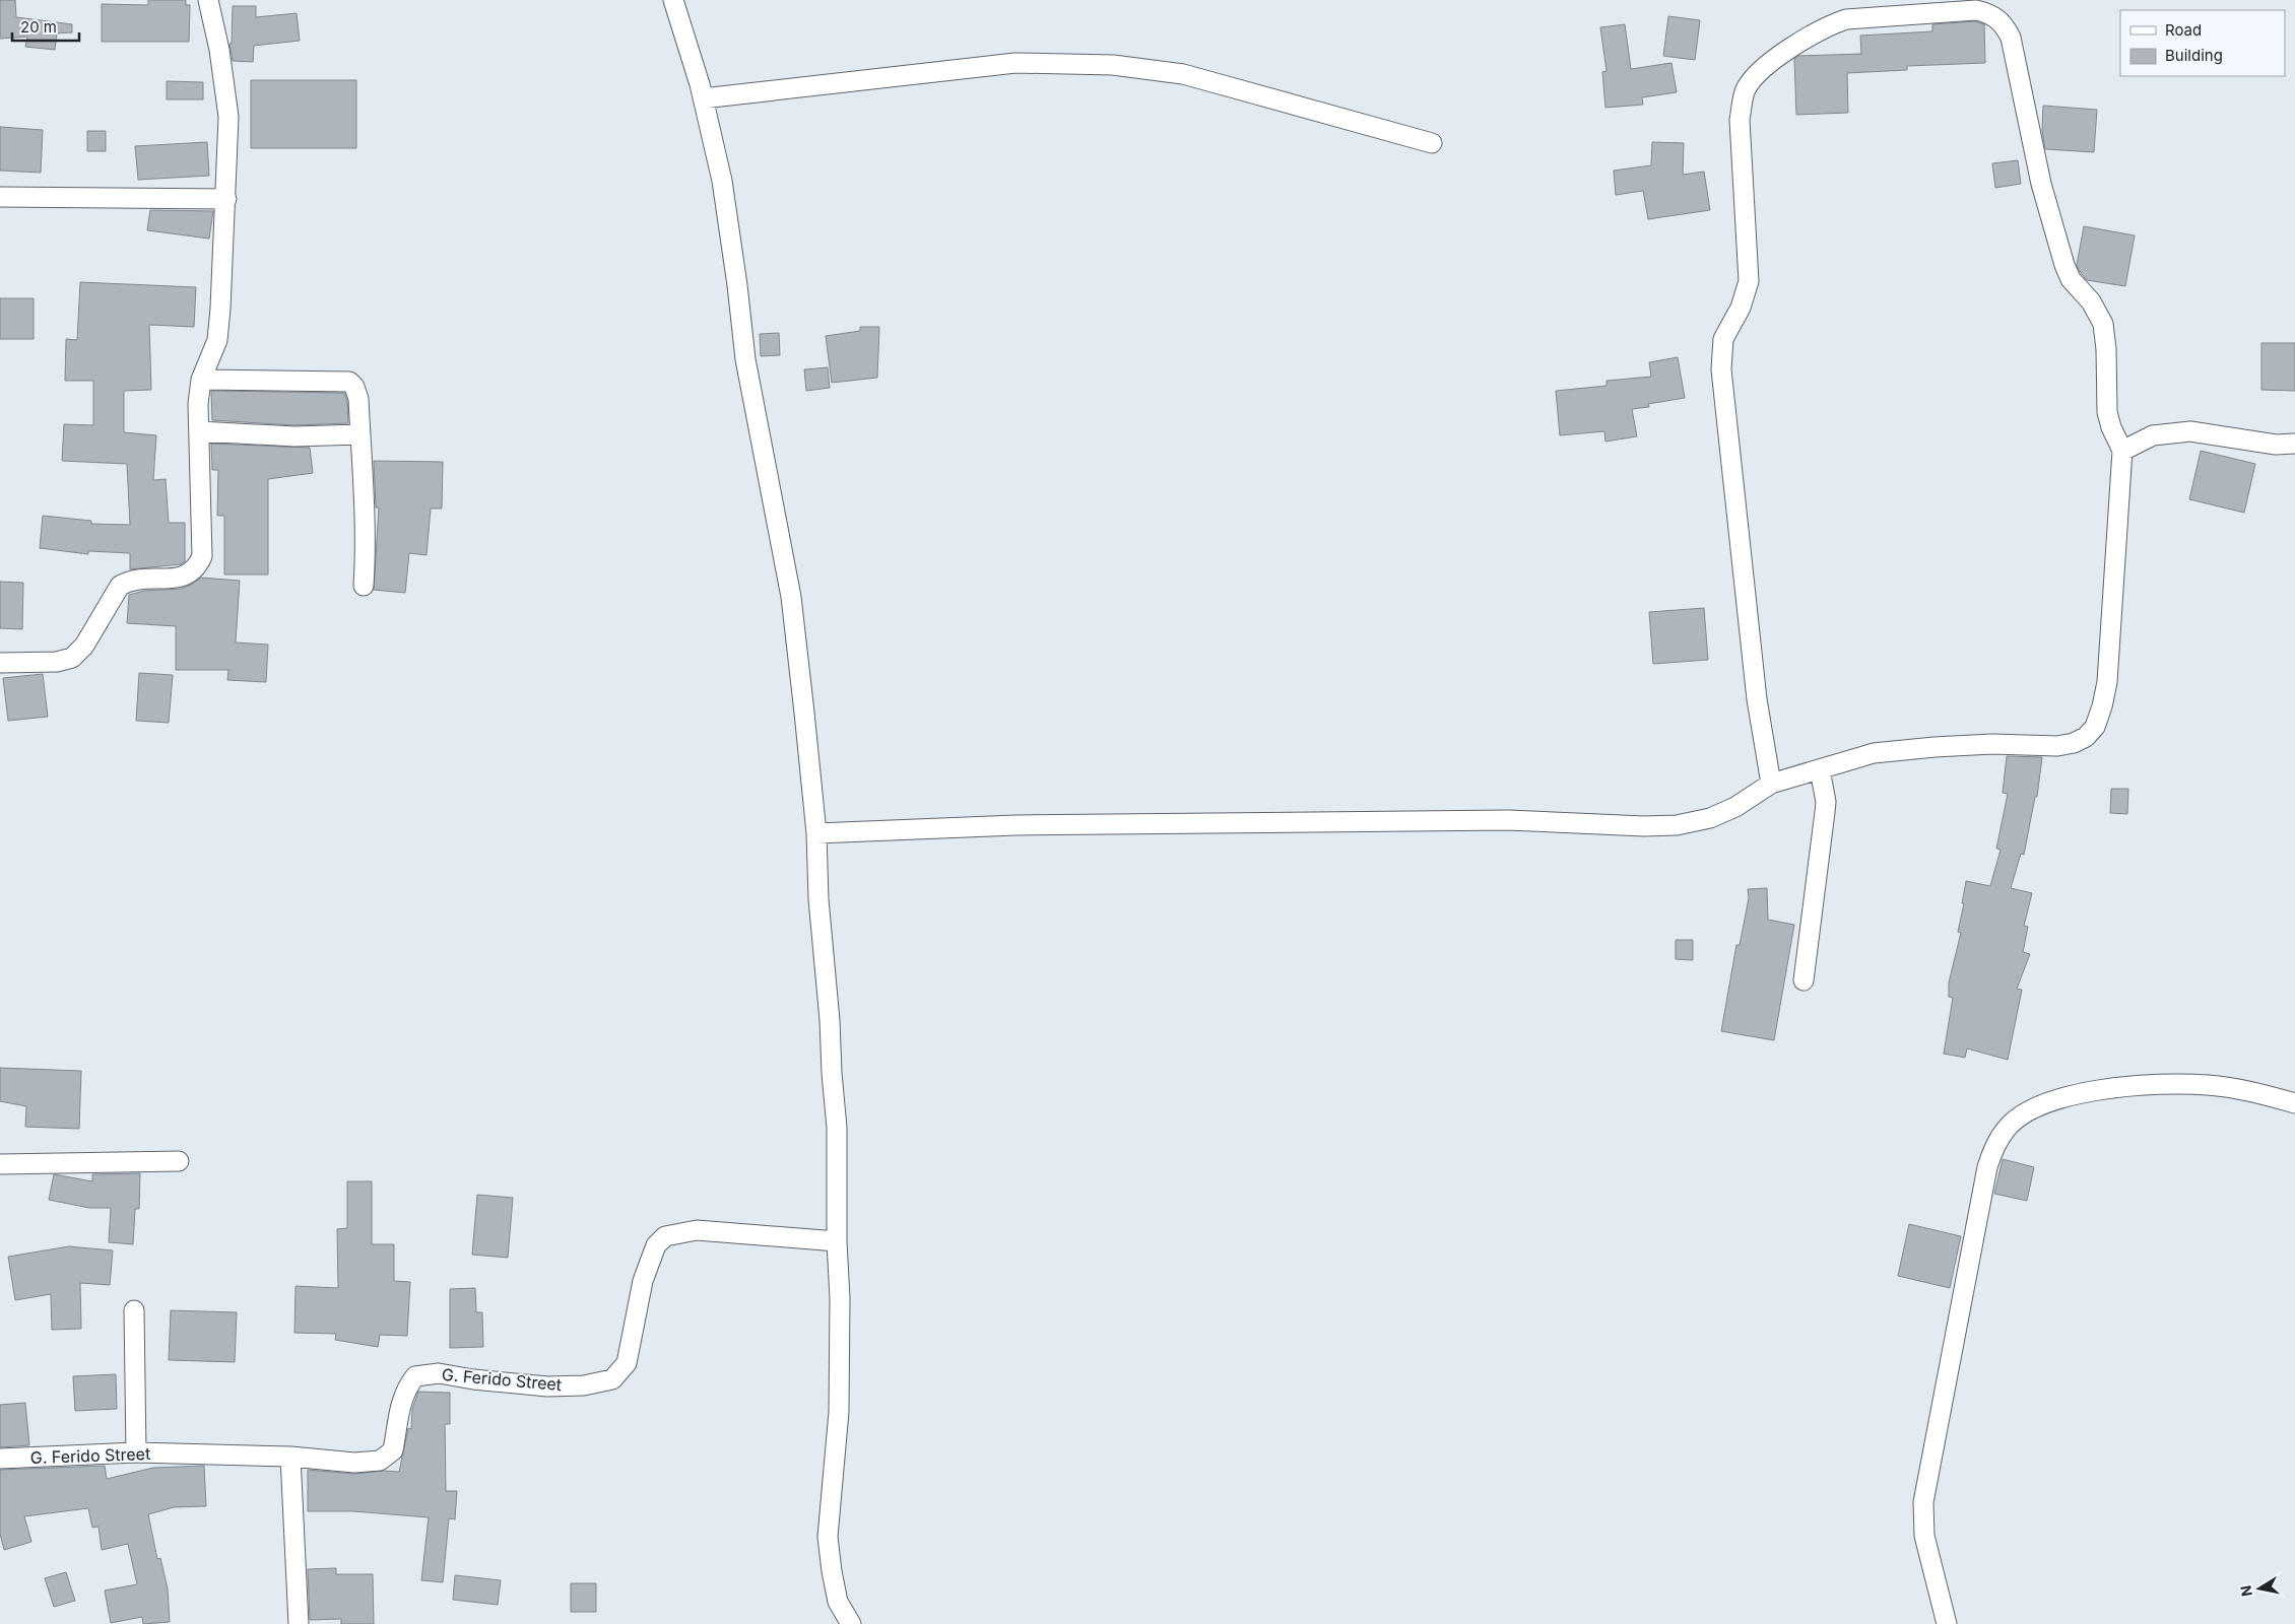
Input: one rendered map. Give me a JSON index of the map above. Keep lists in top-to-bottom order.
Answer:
{
  "streets": {
    "street": ["G. Ferido Street"]
  },
  "legend": ["Road", "Building"],
  "scale_bar": "20 m",
  "north": "left"
}
